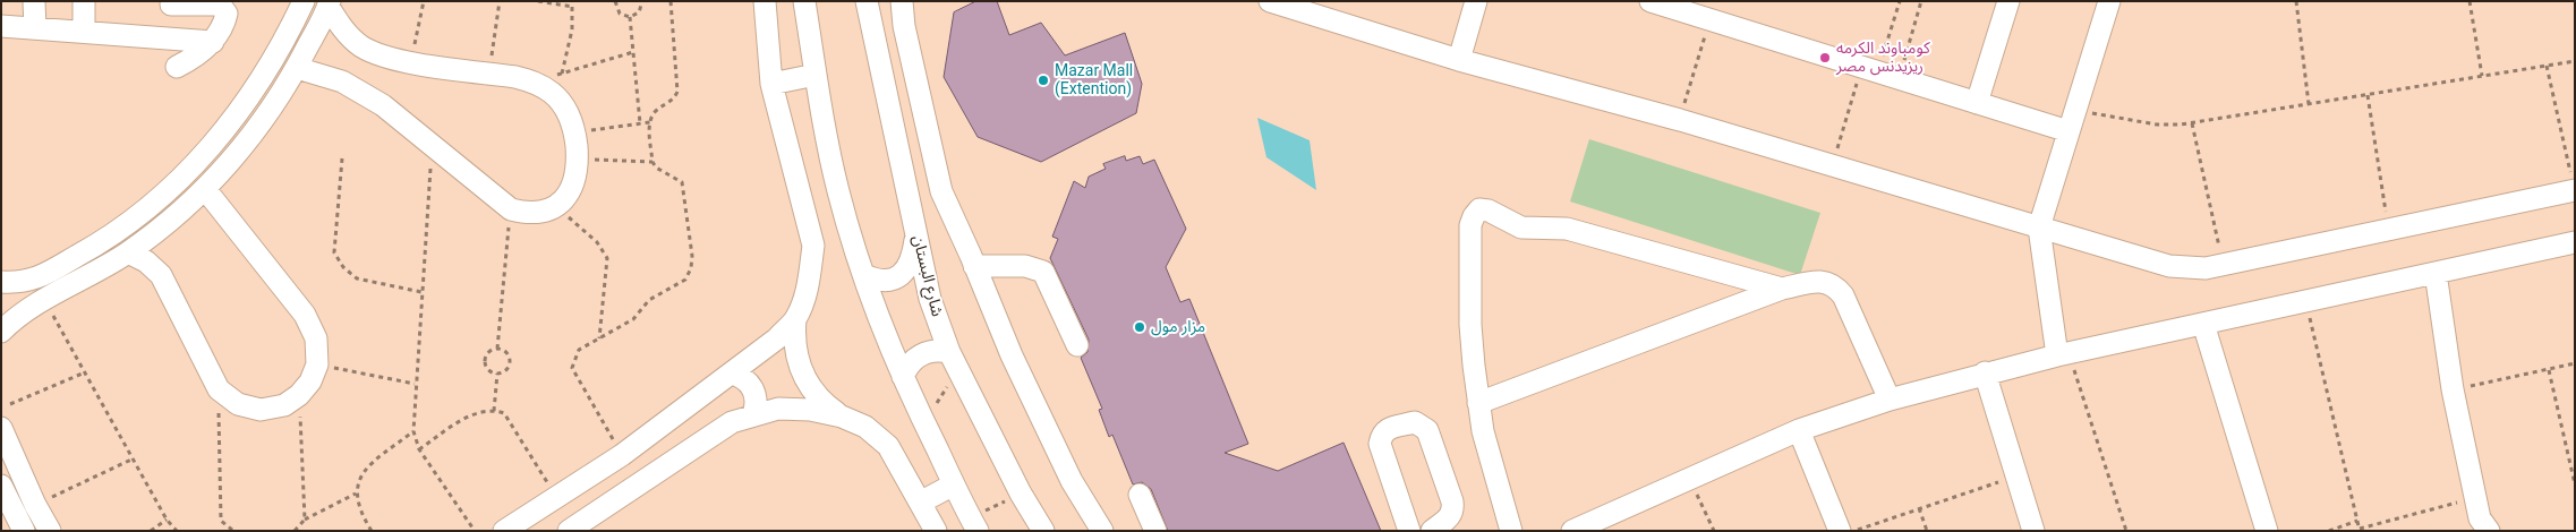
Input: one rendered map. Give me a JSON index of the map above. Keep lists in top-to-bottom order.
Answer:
{
  "streets": {
    "street": ["شارع البستان"]
  },
  "places": ["كومباوند الكرمه ريزيدنس مصر", "Mazar Mall (Extention)", "مزار مول"]
}
